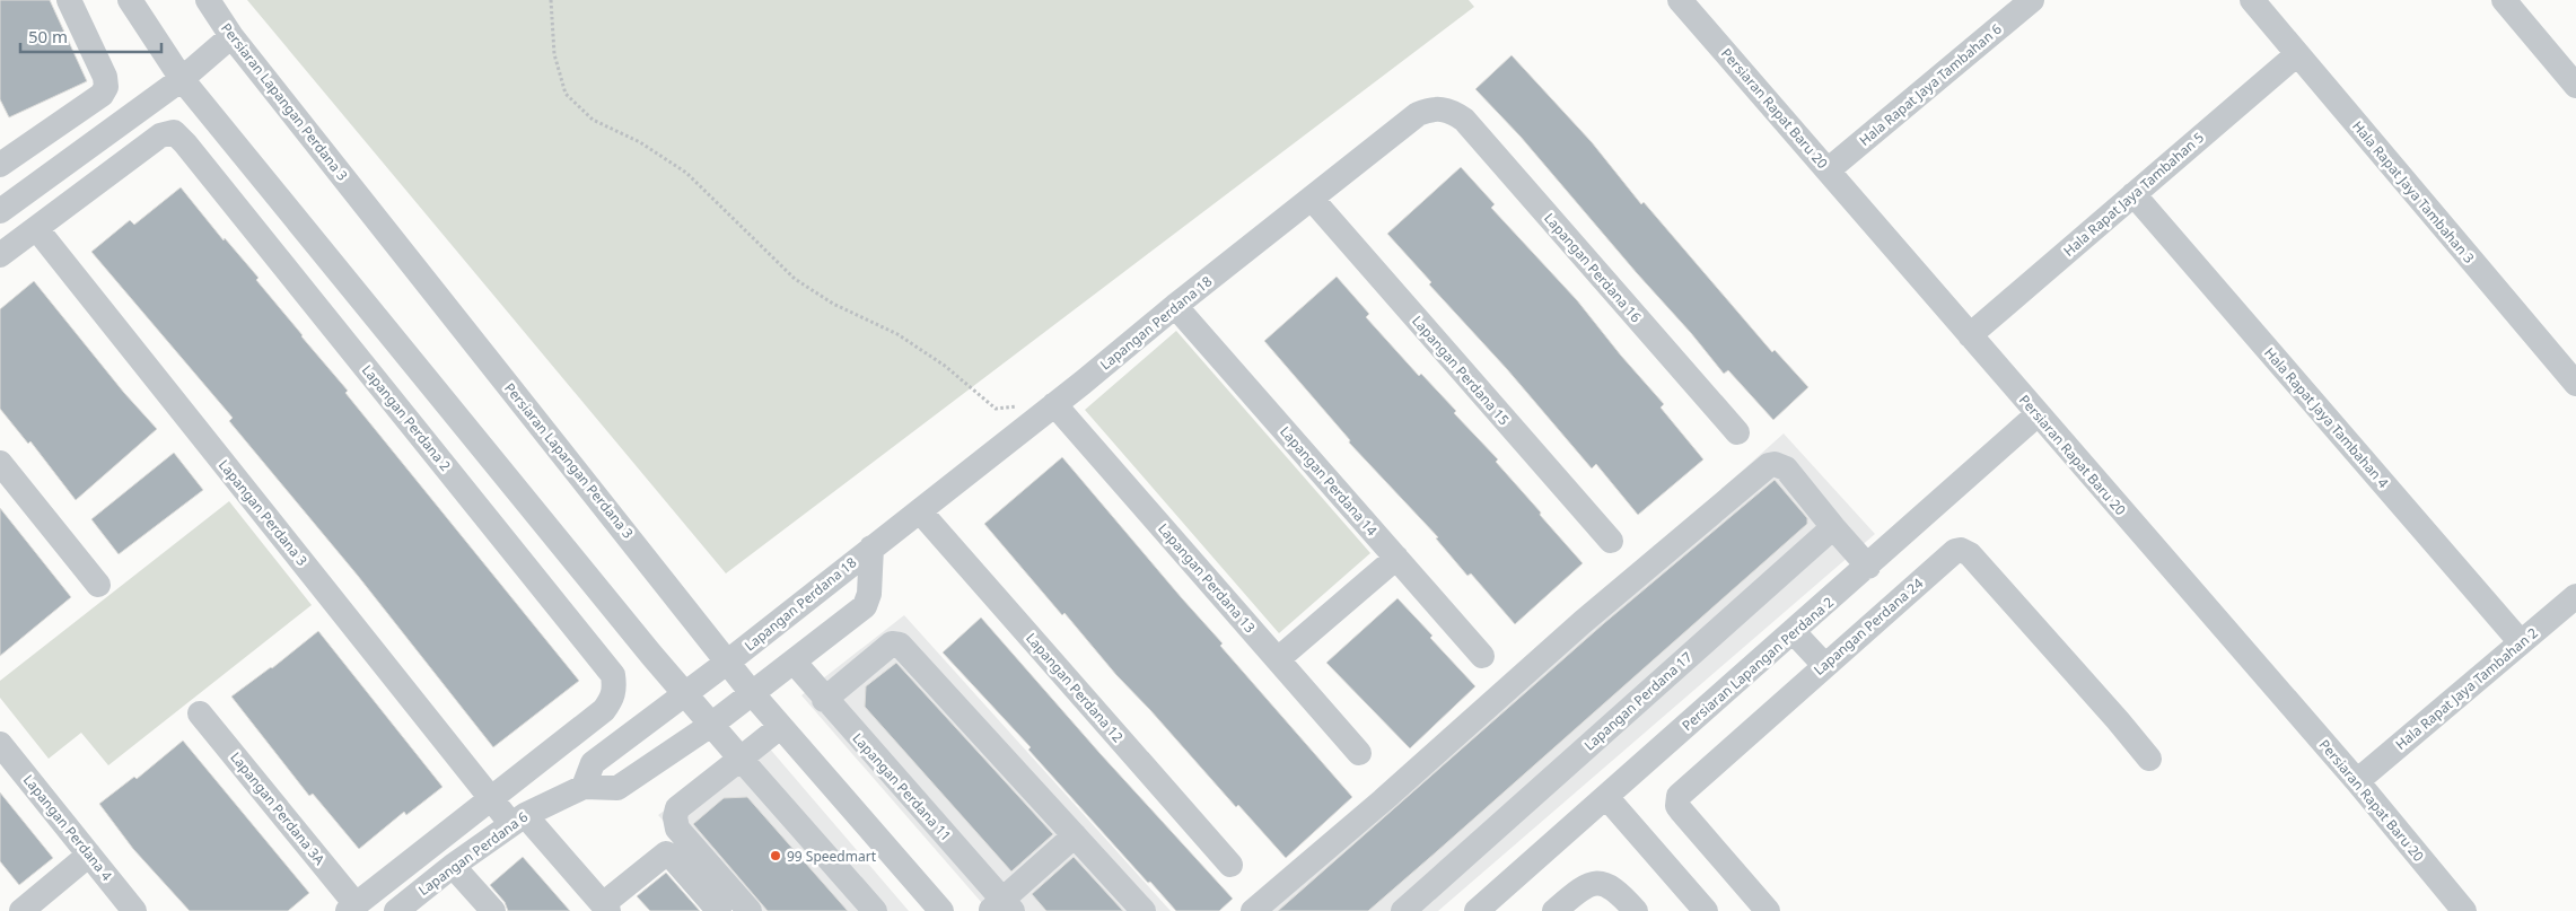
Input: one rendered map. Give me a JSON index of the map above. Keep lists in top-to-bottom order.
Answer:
{
  "streets": {
    "street": [
      "Hala Rapat Jaya Tambahan 6",
      "Persiaran Lapangan Perdana 3",
      "Persiaran Rapat Baru 20",
      "Hala Rapat Jaya Tambahan 3",
      "Hala Rapat Jaya Tambahan 5",
      "Lapangan Perdana 16",
      "Lapangan Perdana 18",
      "Lapangan Perdana 15",
      "Lapangan Perdana 2",
      "Hala Rapat Jaya Tambahan 4",
      "Lapangan Perdana 14",
      "Lapangan Perdana 3",
      "Lapangan Perdana 13",
      "Lapangan Perdana 24",
      "Persiaran Lapangan Perdana 2",
      "Lapangan Perdana 12",
      "Hala Rapat Jaya Tambahan 2",
      "Lapangan Perdana 17",
      "Lapangan Perdana 11",
      "Lapangan Perdana 3A",
      "Lapangan Perdana 4",
      "Lapangan Perdana 6"
    ]
  },
  "crossings": [
    ["Hala Rapat Jaya Tambahan 6", "Persiaran Rapat Baru 20"],
    ["Persiaran Lapangan Perdana 3", "Lapangan Perdana 18"],
    ["Persiaran Rapat Baru 20", "Hala Rapat Jaya Tambahan 5"],
    ["Persiaran Rapat Baru 20", "Persiaran Lapangan Perdana 2"],
    ["Persiaran Rapat Baru 20", "Hala Rapat Jaya Tambahan 2"],
    ["Hala Rapat Jaya Tambahan 3", "Hala Rapat Jaya Tambahan 5"],
    ["Hala Rapat Jaya Tambahan 5", "Hala Rapat Jaya Tambahan 4"],
    ["Lapangan Perdana 16", "Lapangan Perdana 18"],
    ["Lapangan Perdana 18", "Lapangan Perdana 15"],
    ["Lapangan Perdana 18", "Lapangan Perdana 14"],
    ["Lapangan Perdana 18", "Lapangan Perdana 13"],
    ["Lapangan Perdana 18", "Lapangan Perdana 12"],
    ["Lapangan Perdana 18", "Lapangan Perdana 11"],
    ["Lapangan Perdana 18", "Lapangan Perdana 6"],
    ["Lapangan Perdana 2", "Lapangan Perdana 3"],
    ["Hala Rapat Jaya Tambahan 4", "Hala Rapat Jaya Tambahan 2"],
    ["Lapangan Perdana 3", "Lapangan Perdana 6"]
  ],
  "places": ["99 Speedmart"],
  "scale_bar": "50 m"
}
